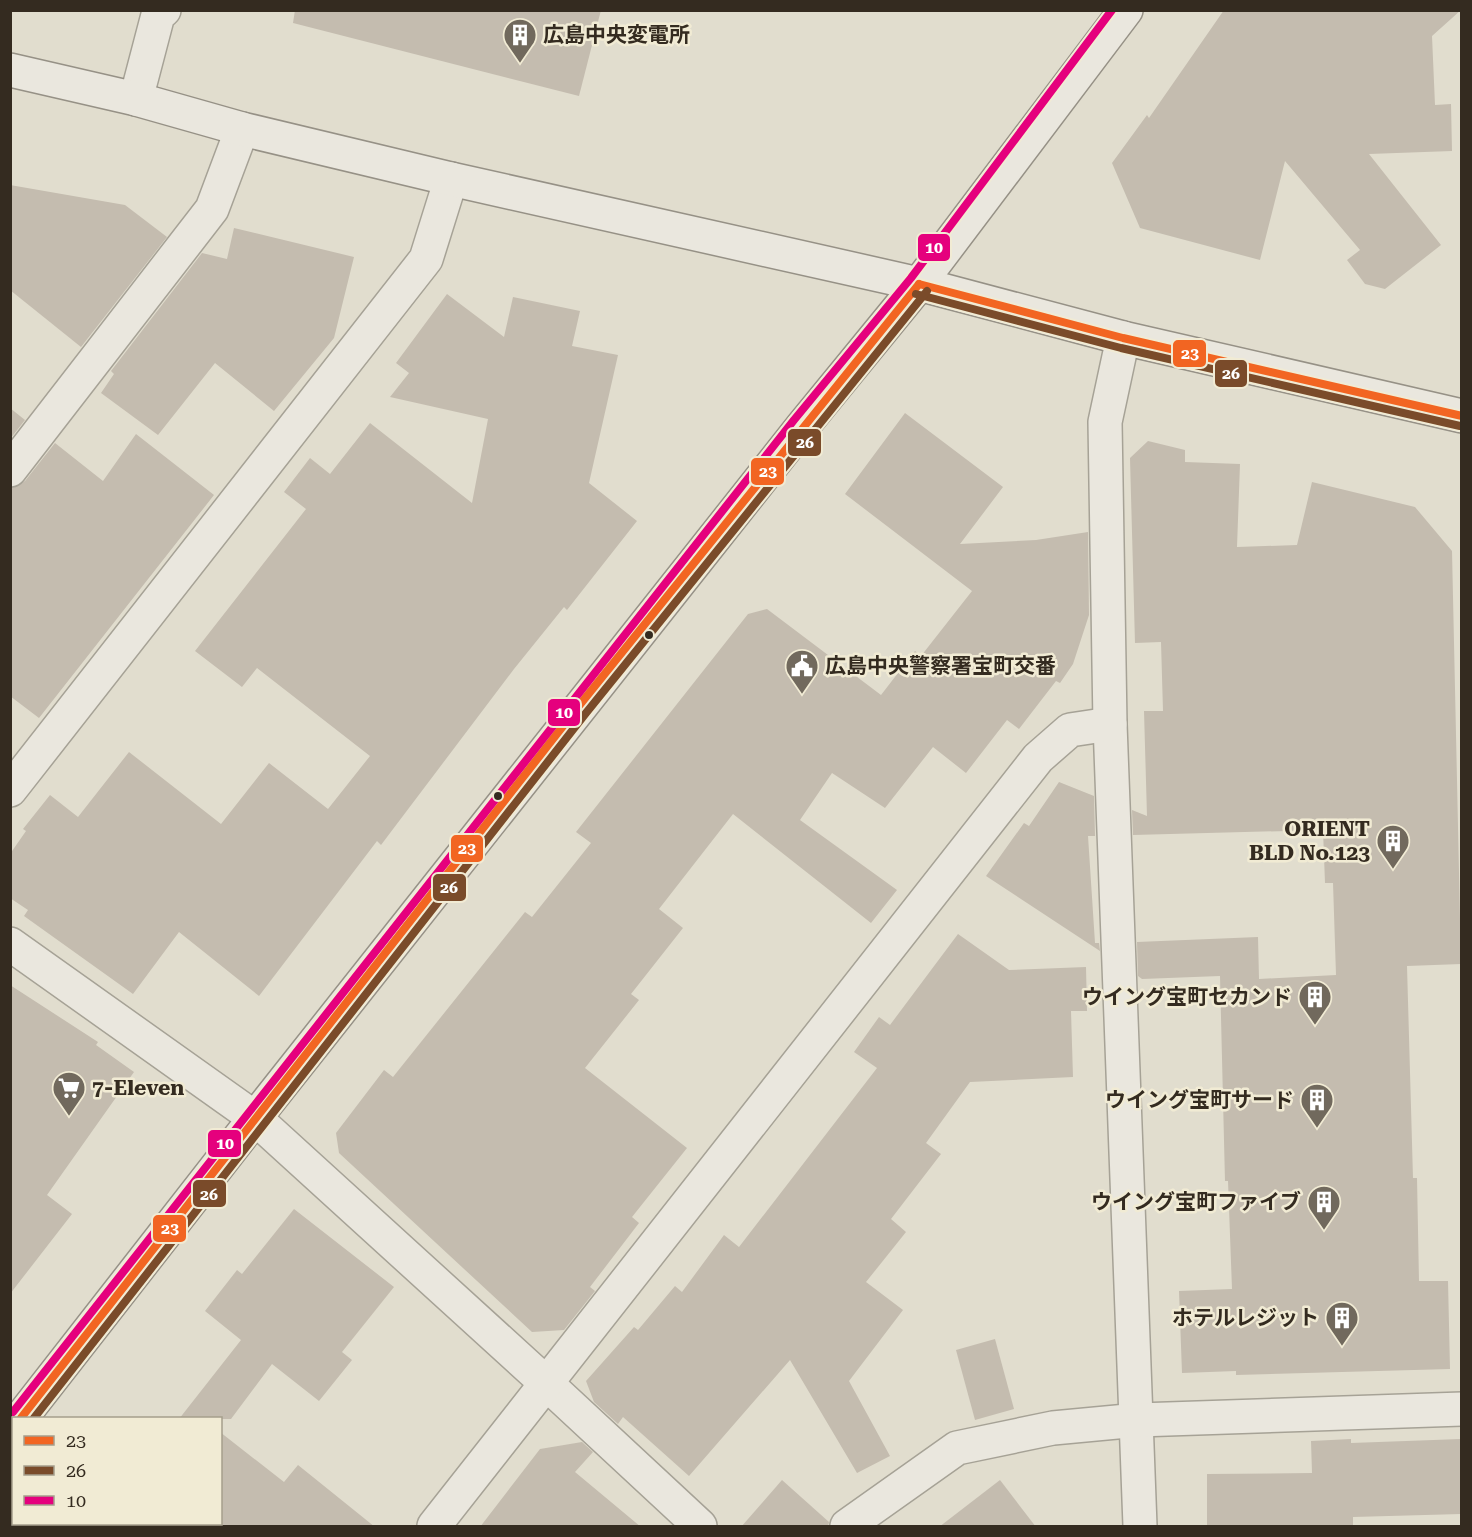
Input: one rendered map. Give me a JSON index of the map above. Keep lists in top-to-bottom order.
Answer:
{
  "places": {
    "building": [
      "広島中央変電所",
      "ORIENT BLD No.123",
      "ウイング宝町セカンド",
      "ウイング宝町サード",
      "ウイング宝町ファイブ",
      "ホテルレジット"
    ],
    "public building": ["広島中央警察署宝町交番"],
    "supermarket": ["7-Eleven"]
  },
  "lines": ["transit line 10", "transit line 23", "transit line 26"],
  "legend": ["23", "26", "10"]
}
